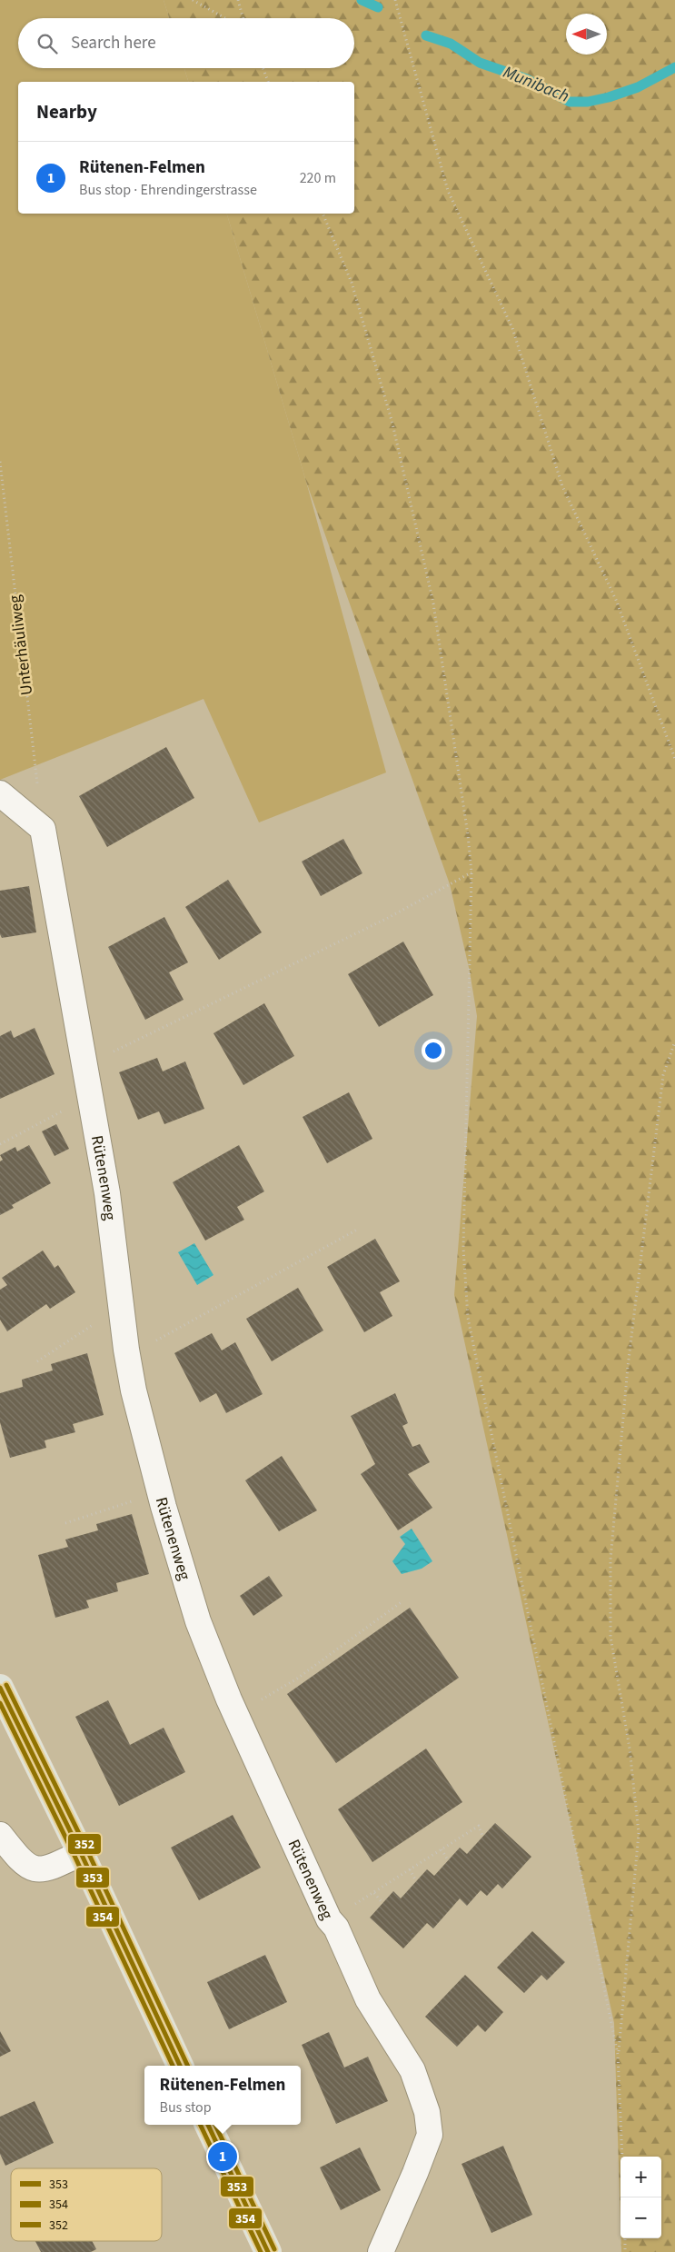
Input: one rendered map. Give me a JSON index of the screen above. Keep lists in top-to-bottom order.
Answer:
{
  "streets": {
    "street": ["Rütenenweg"],
    "path": ["Unterhäuliweg"]
  },
  "crossings": [
    ["Unterhäuliweg", "Rütenenweg"]
  ],
  "water": ["Munibach"],
  "lines": ["transit line 352", "transit line 353", "transit line 354"],
  "legend": ["353", "354", "352"],
  "north": "left",
  "page": {
    "search": "Search here",
    "heading": "Nearby",
    "list": [
      {
        "mark": "1",
        "name": "Rütenen-Felmen",
        "note": "Bus stop · Ehrendingerstrasse",
        "value": "220 m"
      }
    ],
    "popup": ["Rütenen-Felmen", "Bus stop"],
    "pins": "1",
    "map_buttons": ["+", "−"]
  }
}
